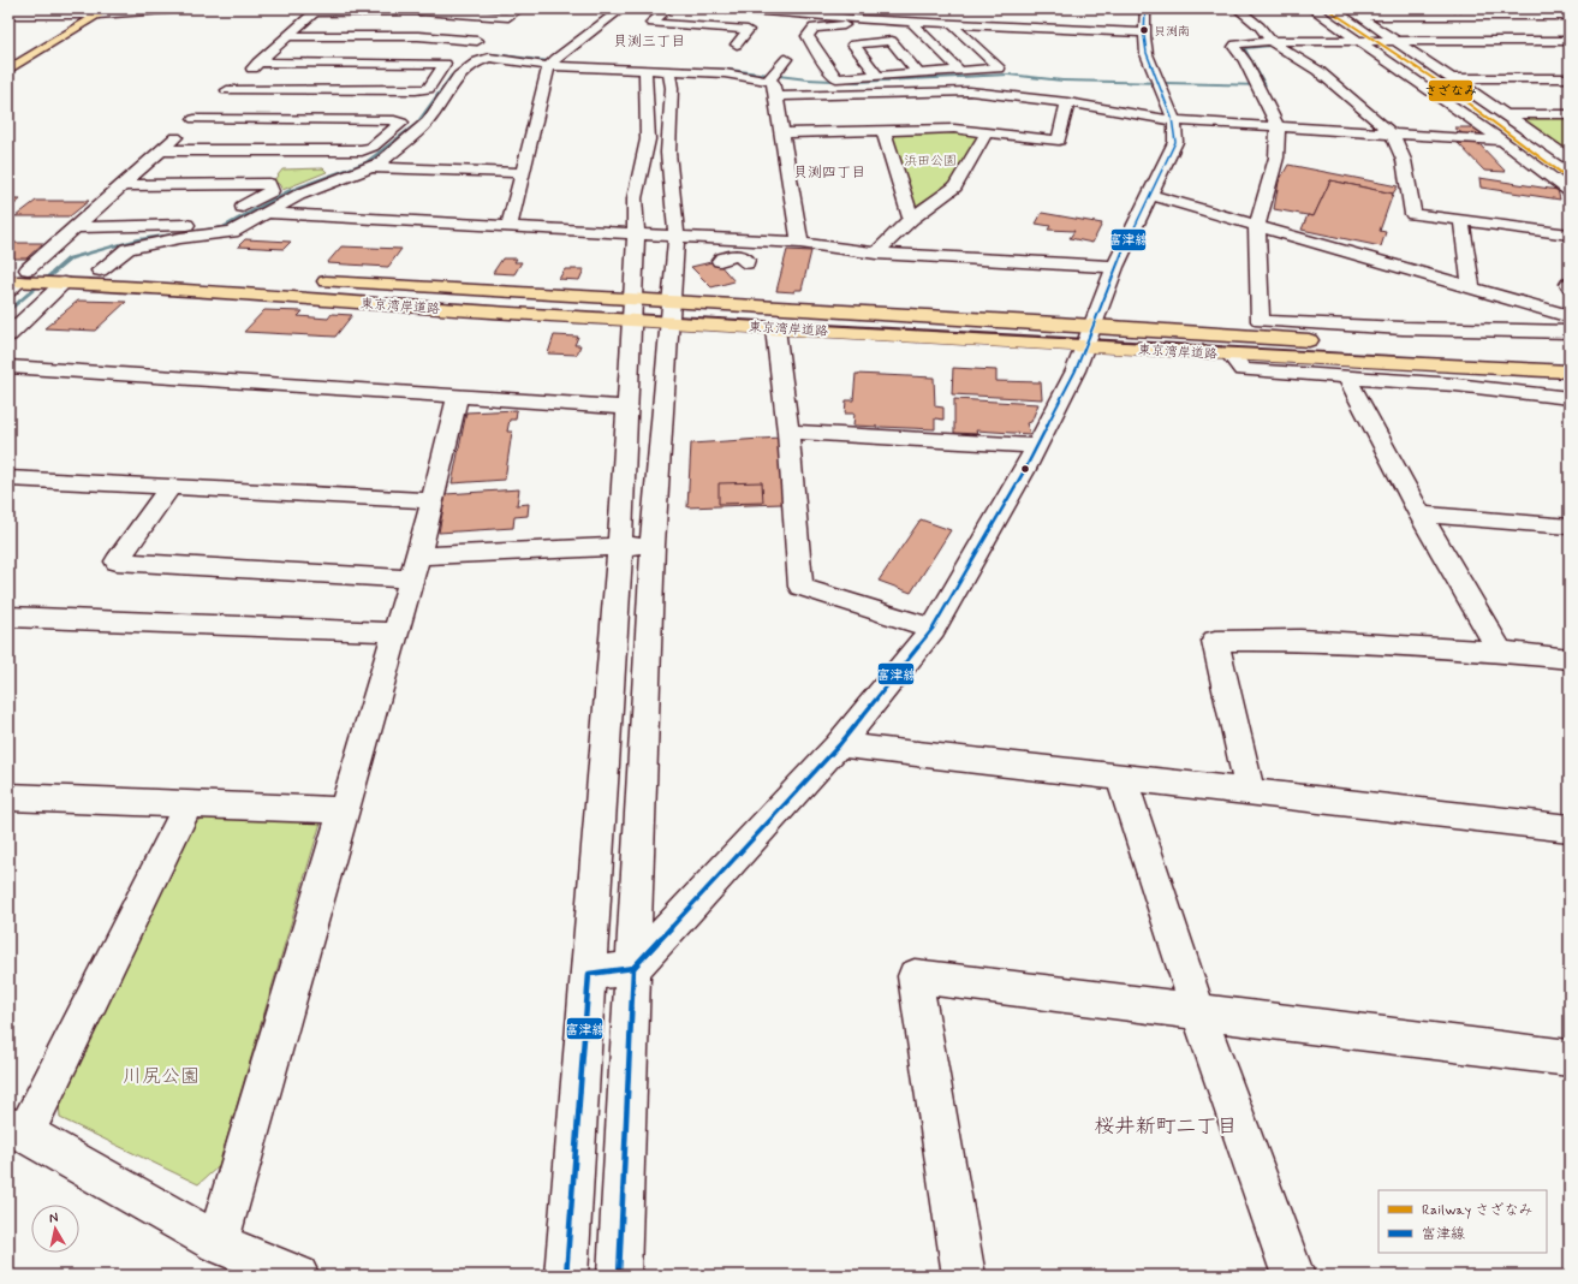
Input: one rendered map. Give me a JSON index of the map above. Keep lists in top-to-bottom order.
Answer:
{
  "streets": {
    "main road": ["東京湾岸道路"]
  },
  "districts": ["貝渕三丁目", "貝渕四丁目", "桜井新町二丁目"],
  "parks": ["浜田公園", "川尻公園"],
  "places": ["貝渕南"],
  "lines": ["rail line さざなみ", "transit line 富津線"],
  "legend": ["Railway さざなみ", "富津線"],
  "north": "top"
}
